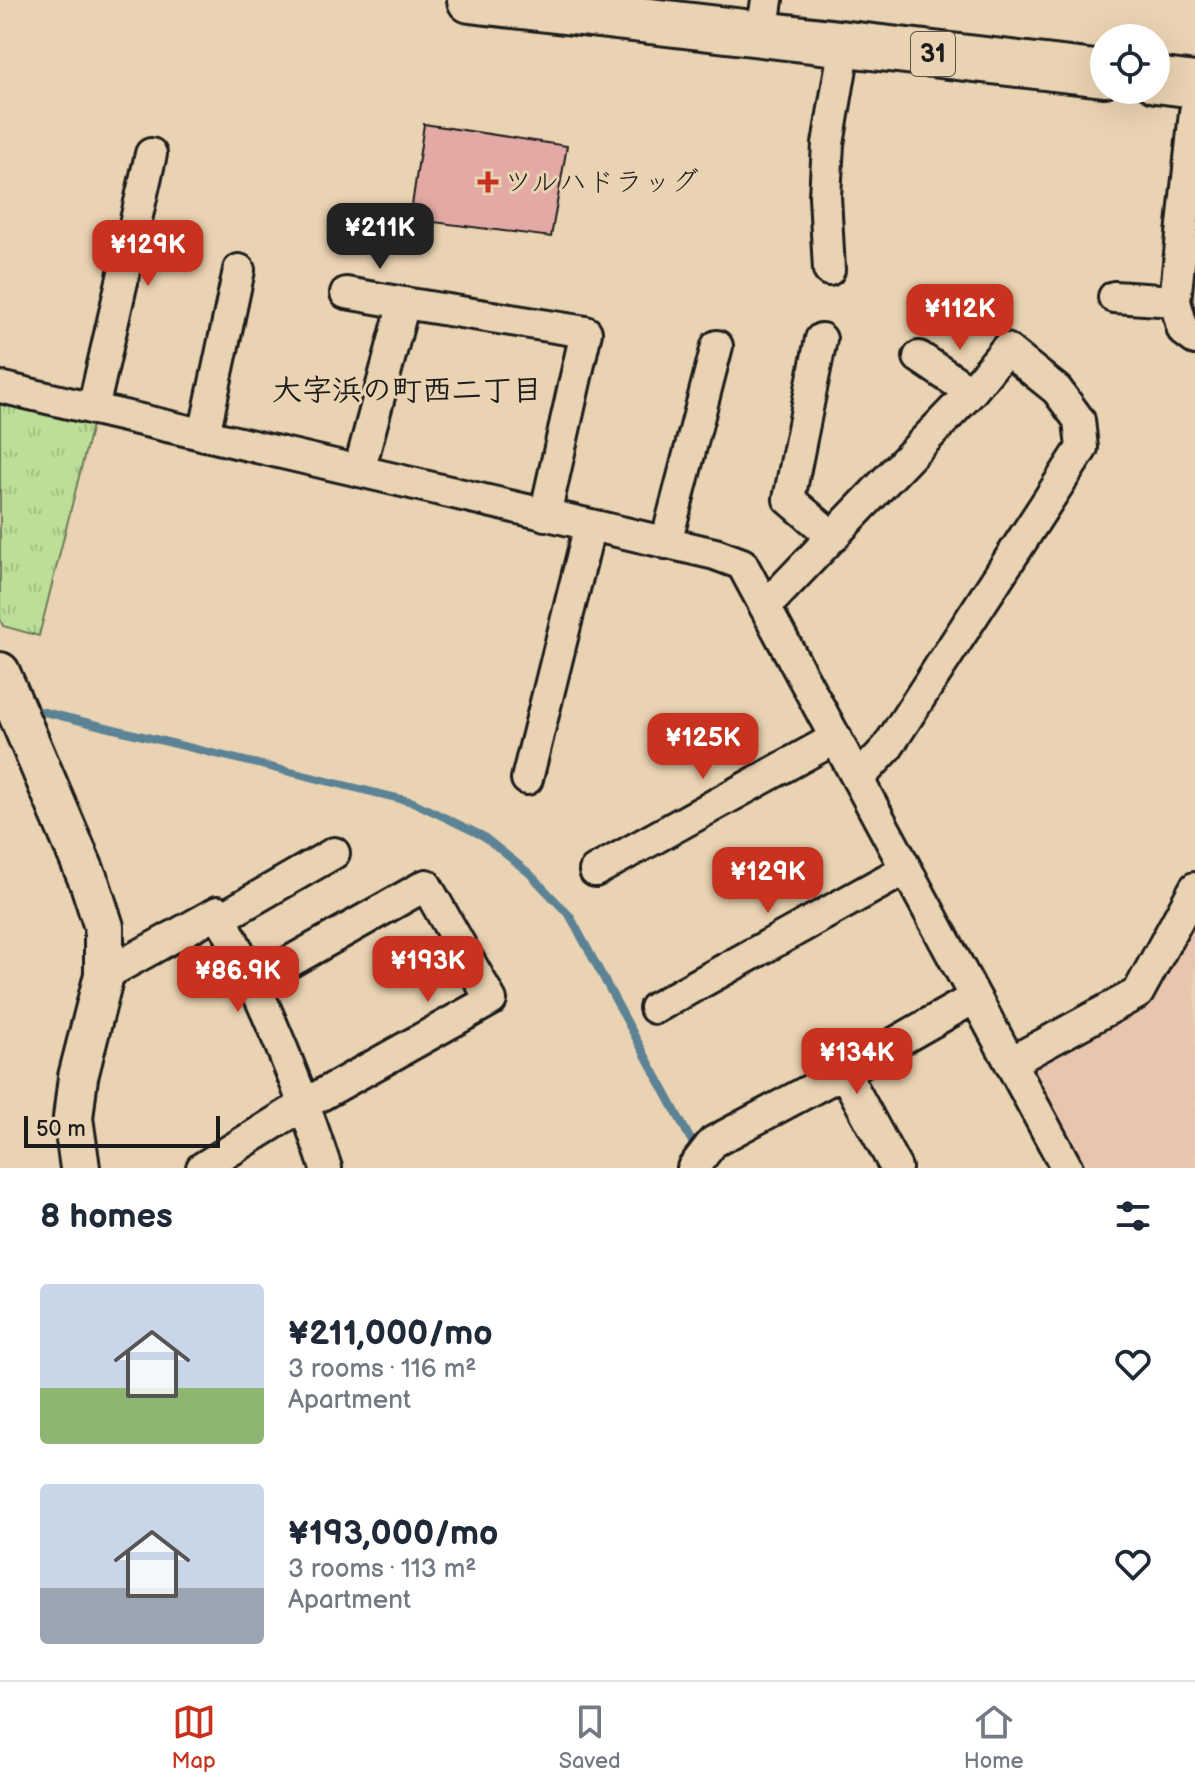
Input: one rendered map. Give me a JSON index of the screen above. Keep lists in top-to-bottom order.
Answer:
{
  "streets": {
    "main road": ["31"]
  },
  "districts": ["大字浜の町西二丁目"],
  "places": {
    "health": ["ツルハドラッグ"]
  },
  "scale_bar": "50 m",
  "page": {
    "price": [
      "¥211K",
      "¥129K",
      "¥112K",
      "¥125K",
      "¥129K",
      "¥193K",
      "¥86.9K",
      "¥134K"
    ],
    "scale": "50 m",
    "heading": "8 homes",
    "list": [
      {
        "name": "¥211,000/mo",
        "note": "3 rooms · 116 m² · Apartment"
      },
      {
        "name": "¥193,000/mo",
        "note": "3 rooms · 113 m² · Apartment"
      }
    ],
    "tabs": ["Map", "Saved", "Home"]
  }
}
